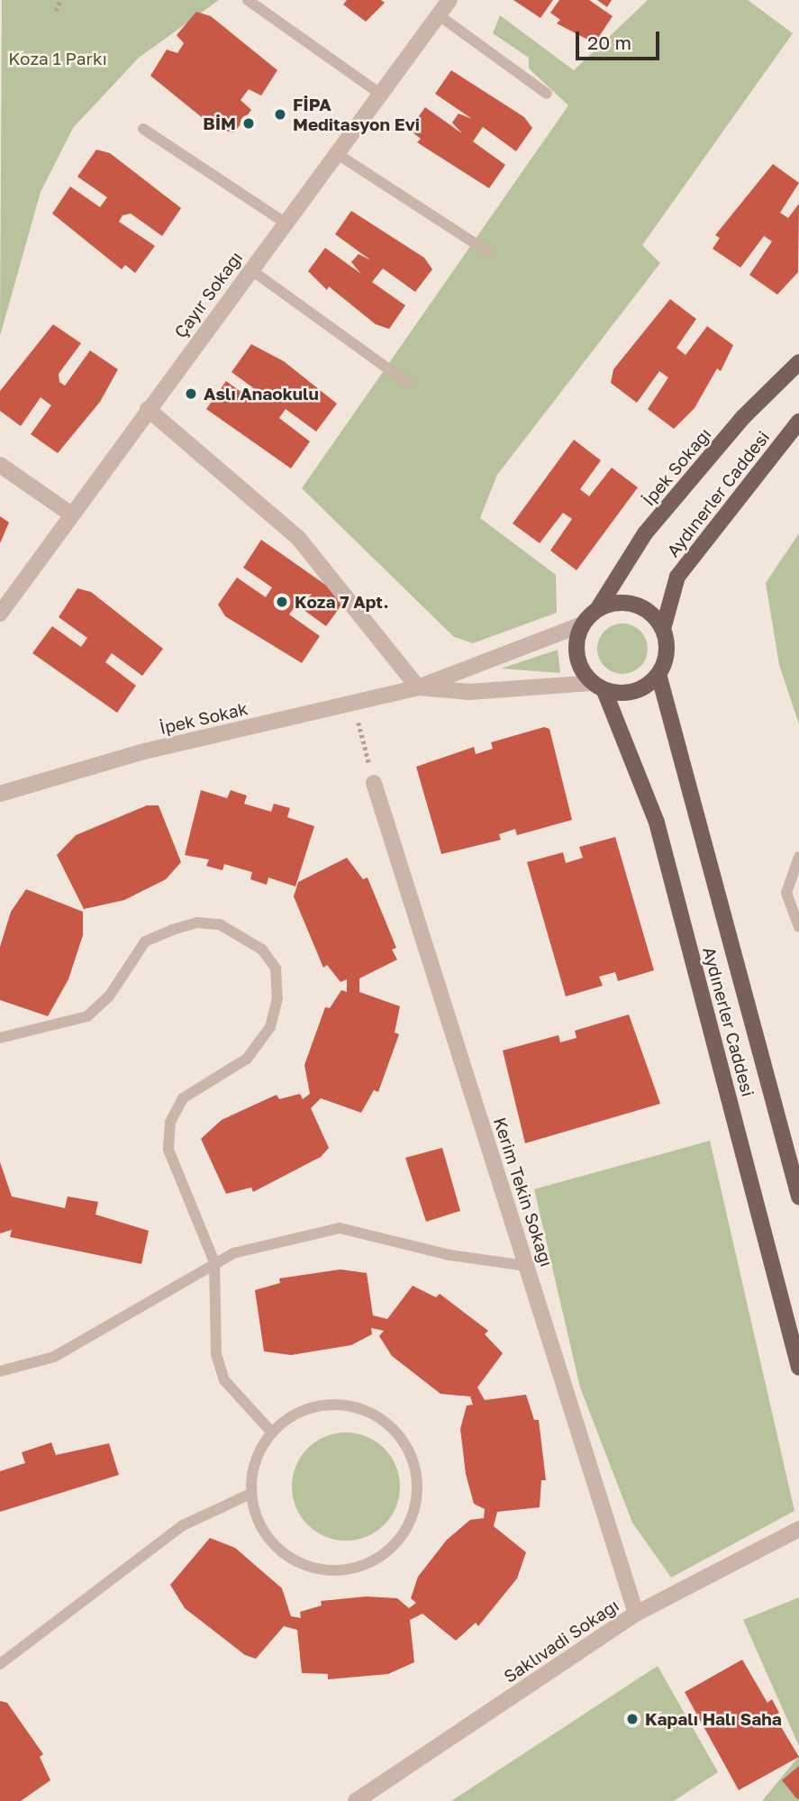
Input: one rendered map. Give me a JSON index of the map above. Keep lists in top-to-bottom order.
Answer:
{
  "streets": {
    "main road": ["İpek Sokağı", "Aydınerler Caddesi"],
    "street": [
      "Çayır Sokağı",
      "İpek Sokak",
      "Kerim Tekin Sokağı",
      "Saklıvadi Sokağı"
    ]
  },
  "crossings": [
    ["İpek Sokağı", "Aydınerler Caddesi"],
    ["Kerim Tekin Sokağı", "Saklıvadi Sokağı"]
  ],
  "parks": ["Koza 1 Parkı"],
  "places": [
    "FİPA Meditasyon Evi",
    "BİM",
    "Aslı Anaokulu",
    "Koza 7 Apt.",
    "Kapalı Halı Saha"
  ],
  "scale_bar": "20 m"
}
